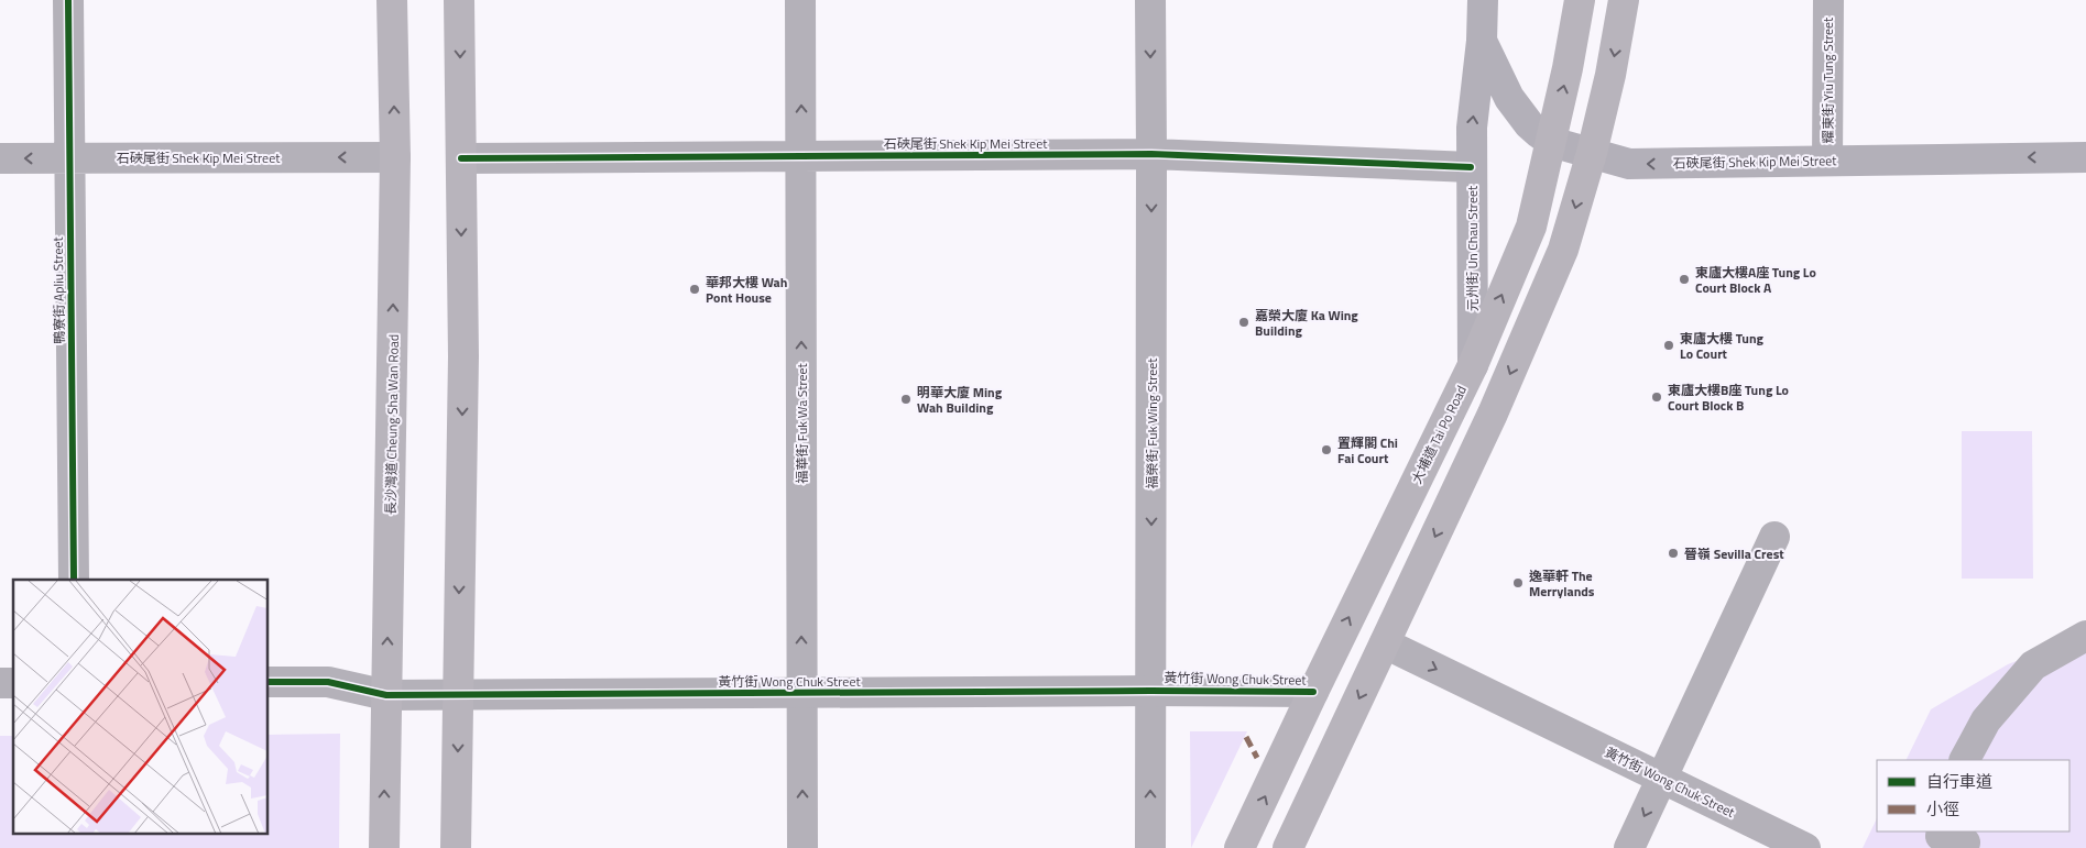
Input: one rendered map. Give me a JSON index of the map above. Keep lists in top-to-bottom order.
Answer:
{
  "streets": {
    "main road": [
      "石硤尾街 Shek Kip Mei Street",
      "元州街 Un Chau Street",
      "長沙灣道 Cheung Sha Wan Road",
      "大埔道 Tai Po Road"
    ],
    "street": [
      "耀東街 Yiu Tung Street",
      "鴨寮街 Apliu Street",
      "福華街 Fuk Wa Street",
      "福榮街 Fuk Wing Street",
      "黃竹街 Wong Chuk Street"
    ]
  },
  "crossings": [
    ["耀東街 Yiu Tung Street", "石硤尾街 Shek Kip Mei Street"],
    ["石硤尾街 Shek Kip Mei Street", "元州街 Un Chau Street"],
    ["石硤尾街 Shek Kip Mei Street", "鴨寮街 Apliu Street"],
    ["石硤尾街 Shek Kip Mei Street", "福華街 Fuk Wa Street"],
    ["石硤尾街 Shek Kip Mei Street", "福榮街 Fuk Wing Street"],
    ["石硤尾街 Shek Kip Mei Street", "長沙灣道 Cheung Sha Wan Road"],
    ["石硤尾街 Shek Kip Mei Street", "大埔道 Tai Po Road"],
    ["元州街 Un Chau Street", "大埔道 Tai Po Road"],
    ["福華街 Fuk Wa Street", "黃竹街 Wong Chuk Street"],
    ["福榮街 Fuk Wing Street", "黃竹街 Wong Chuk Street"],
    ["長沙灣道 Cheung Sha Wan Road", "黃竹街 Wong Chuk Street"],
    ["大埔道 Tai Po Road", "黃竹街 Wong Chuk Street"]
  ],
  "one_way": ["石硤尾街 Shek Kip Mei Street", "福華街 Fuk Wa Street"],
  "places": [
    "東廬大樓A座 Tung Lo Court Block A",
    "華邦大樓 Wah Pont House",
    "嘉榮大廈 Ka Wing Building",
    "東廬大樓 Tung Lo Court",
    "東廬大樓B座 Tung Lo Court Block B",
    "明華大廈 Ming Wah Building",
    "置輝閣 Chi Fai Court",
    "晉嶺 Sevilla Crest",
    "逸華軒 The Merrylands"
  ],
  "legend": ["自行車道", "小徑"]
}
